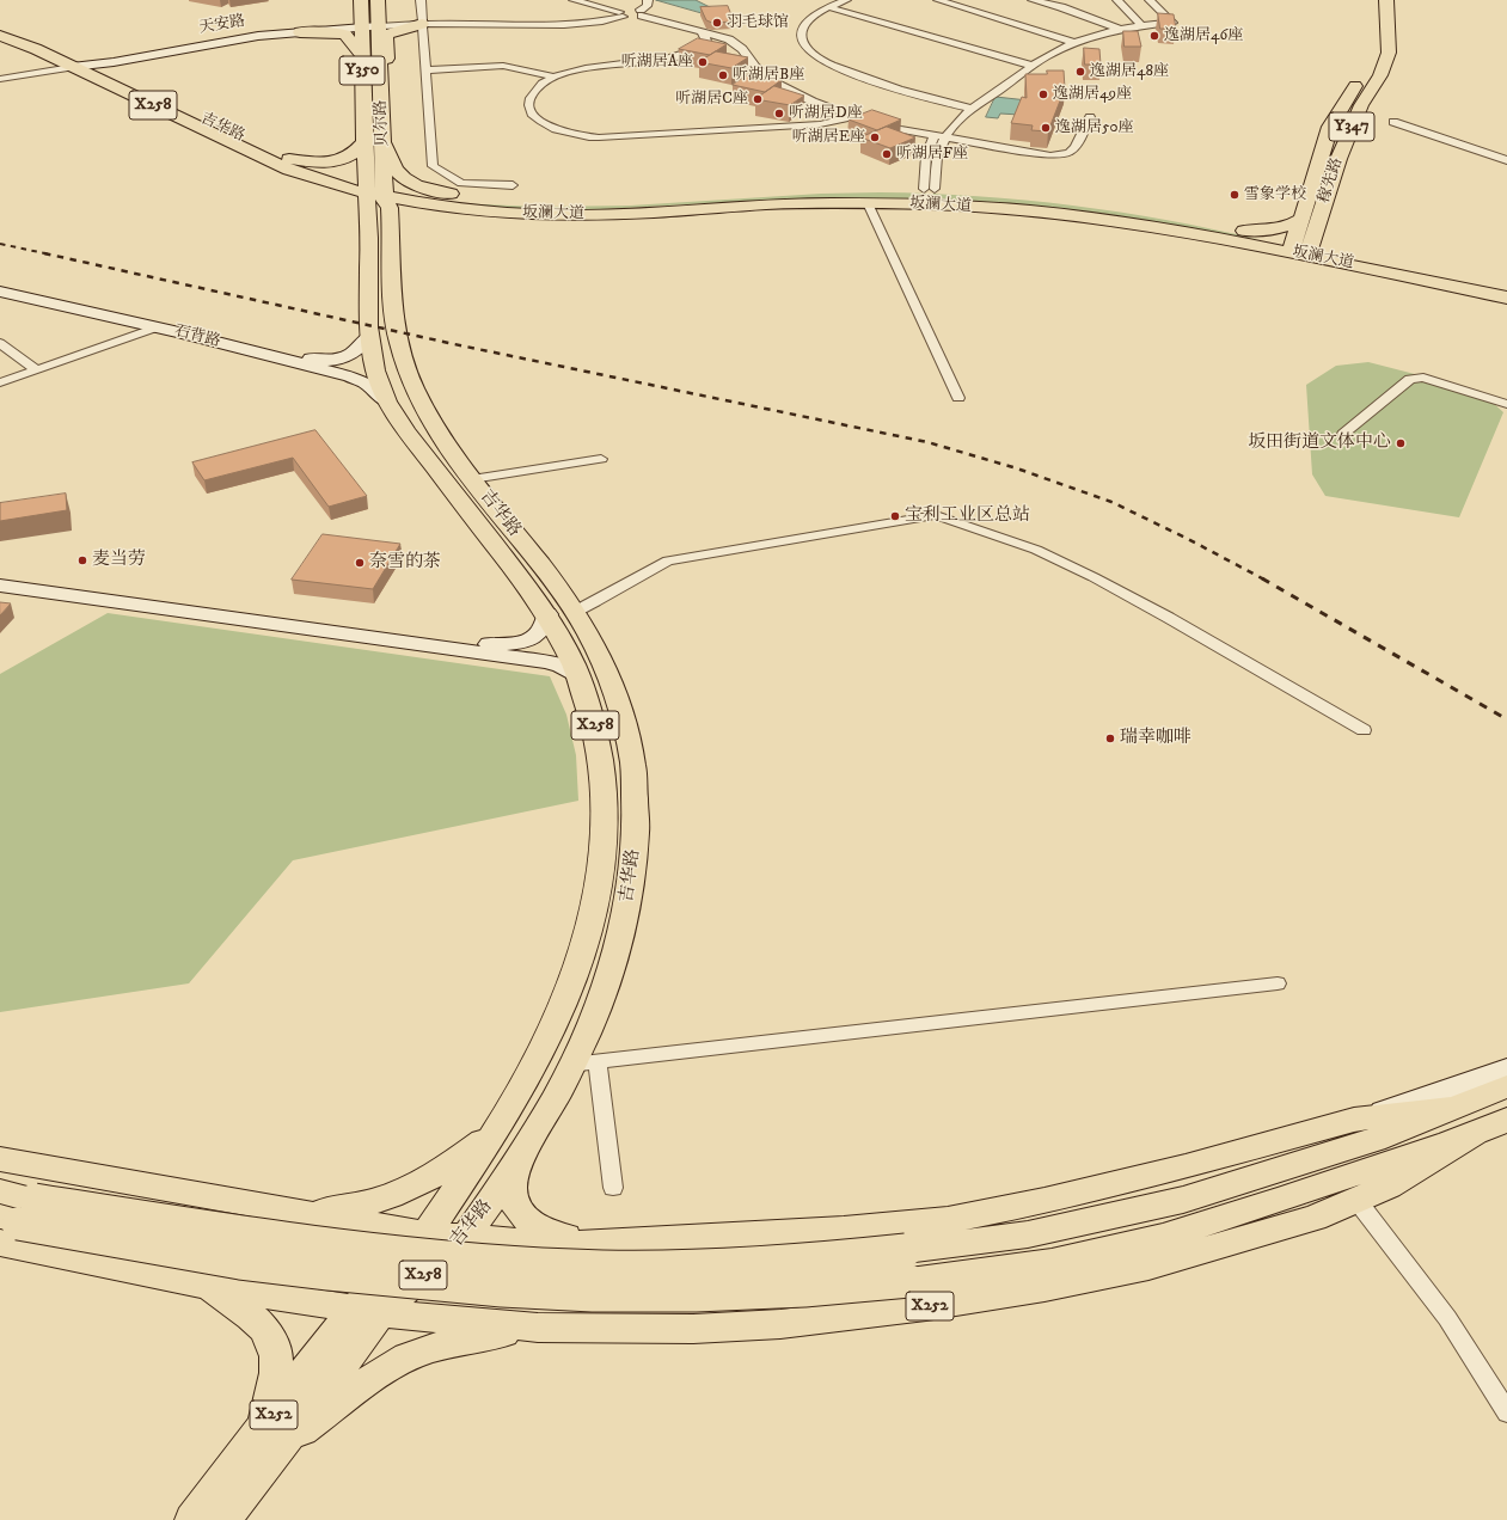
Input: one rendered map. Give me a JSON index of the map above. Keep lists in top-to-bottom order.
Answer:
{
  "streets": {
    "main road": [
      "Y350",
      "X258",
      "贝尔路",
      "Y347",
      "吉华路",
      "稼先路",
      "坂澜大道",
      "X252"
    ],
    "street": ["天安路", "石背路"]
  },
  "crossings": [
    ["天安路", "贝尔路"],
    ["天安路", "吉华路"],
    ["X258", "吉华路"],
    ["贝尔路", "吉华路"],
    ["贝尔路", "坂澜大道"],
    ["吉华路", "坂澜大道"],
    ["吉华路", "石背路"],
    ["吉华路", "X252"],
    ["稼先路", "坂澜大道"]
  ],
  "places": [
    "羽毛球馆",
    "逸湖居46座",
    "听湖居A座",
    "逸湖居48座",
    "听湖居B座",
    "逸湖居49座",
    "听湖居C座",
    "听湖居D座",
    "逸湖居50座",
    "听湖居E座",
    "听湖居F座",
    "雪象学校",
    "坂田街道文体中心",
    "宝利工业区总站",
    "麦当劳",
    "奈雪的茶",
    "瑞幸咖啡"
  ]
}
